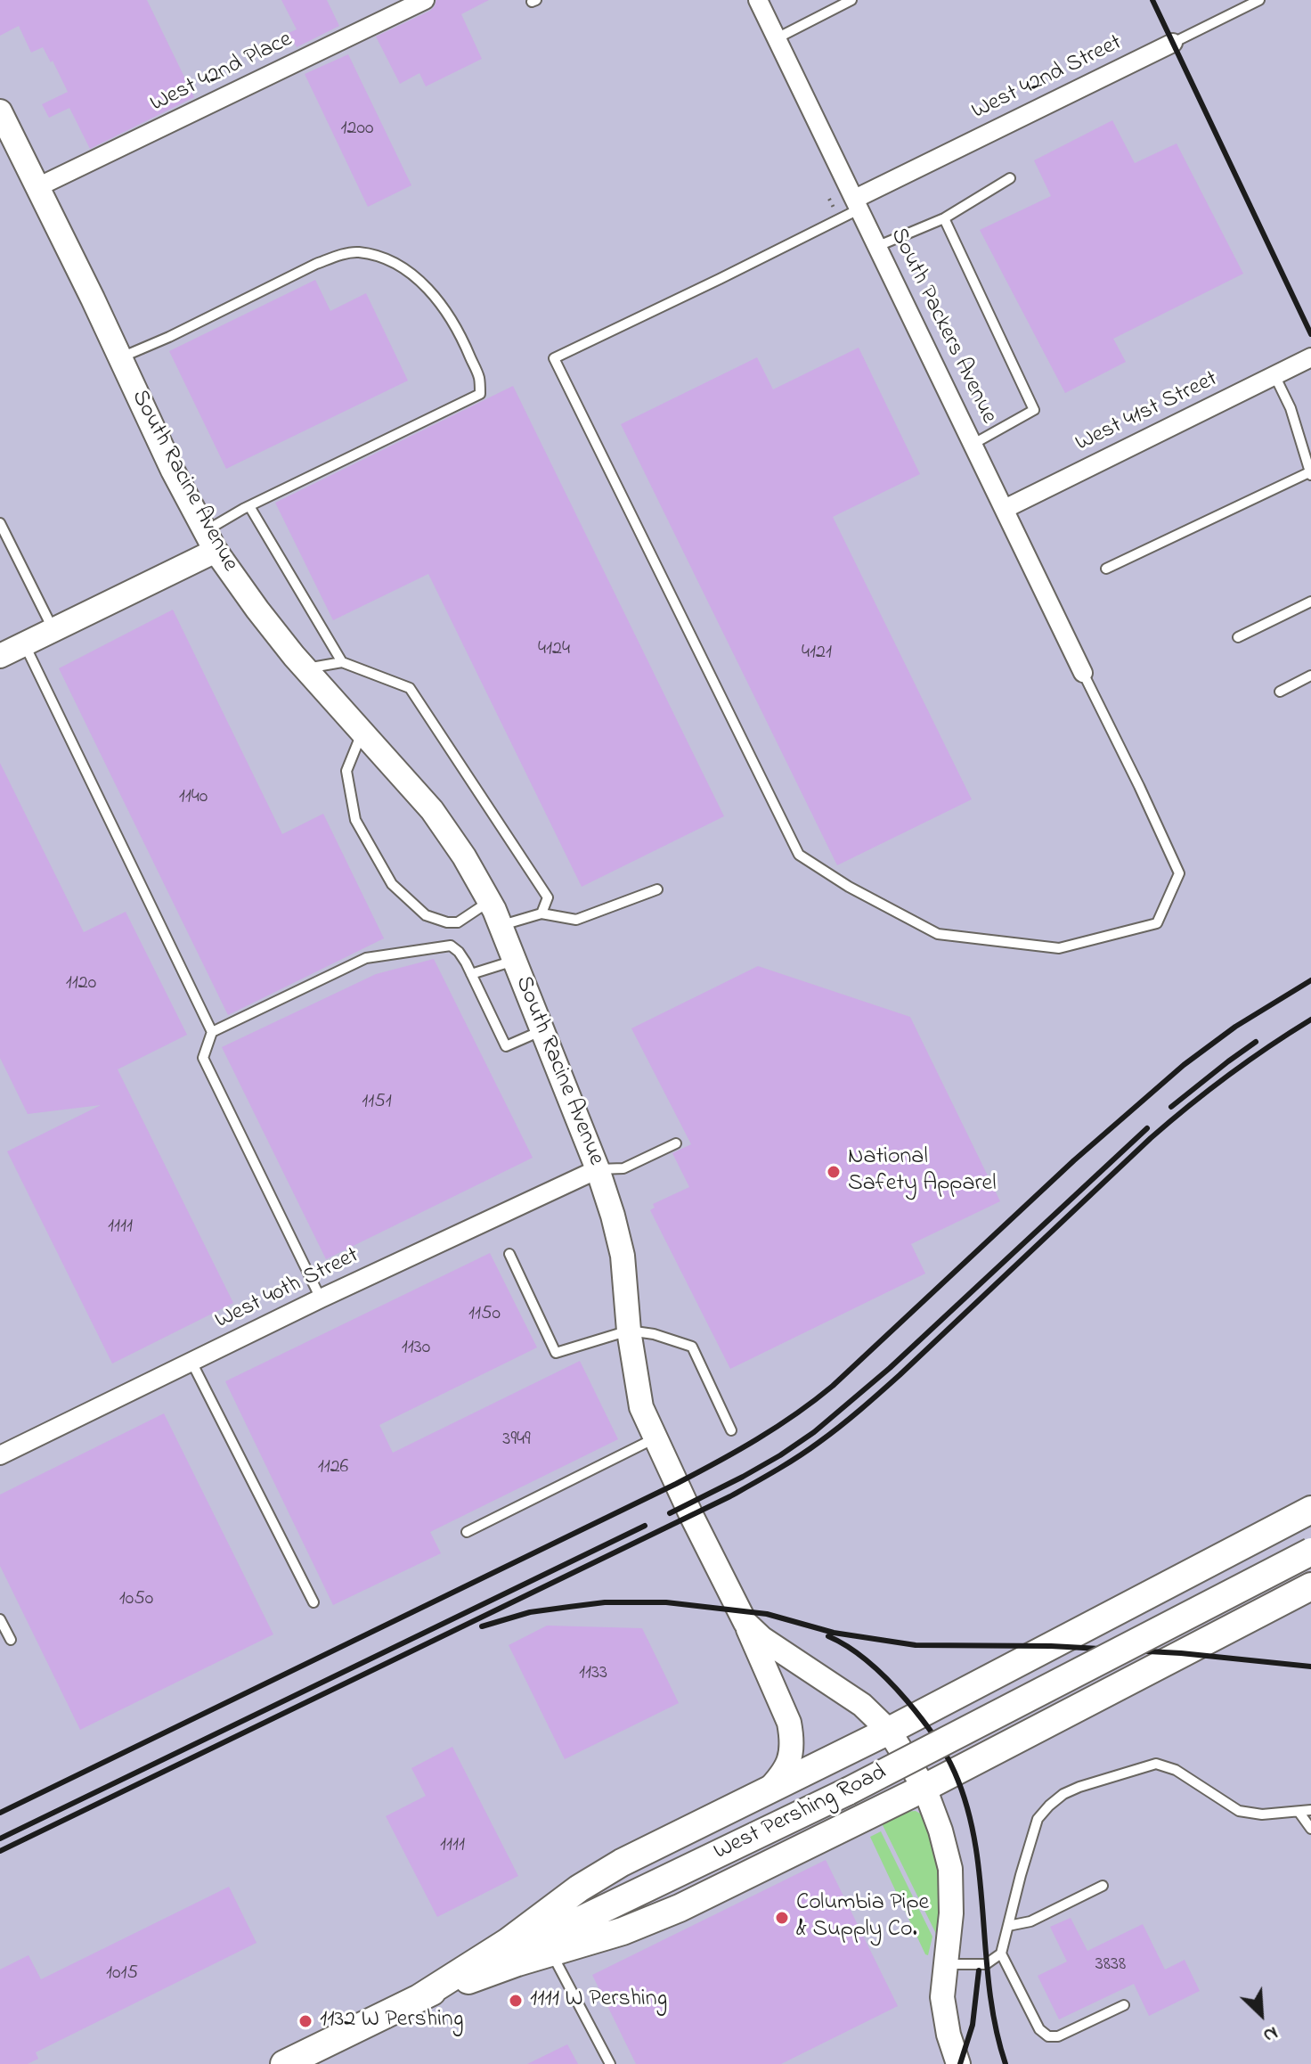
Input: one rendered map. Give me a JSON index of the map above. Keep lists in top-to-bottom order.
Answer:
{
  "streets": {
    "main road": ["West Pershing Road"],
    "street": [
      "West 42nd Place",
      "West 42nd Street",
      "South Packers Avenue",
      "West 41st Street",
      "South Racine Avenue",
      "West 40th Street"
    ]
  },
  "crossings": [
    ["West 42nd Place", "South Racine Avenue"],
    ["West 42nd Street", "South Packers Avenue"],
    ["South Packers Avenue", "West 41st Street"],
    ["South Racine Avenue", "West 40th Street"]
  ],
  "places": [
    "National Safety Apparel",
    "Columbia Pipe & Supply Co.",
    "1111 W Pershing",
    "1132 W Pershing"
  ],
  "house_numbers": [
    "1200",
    "4124",
    "4121",
    "1140",
    "1120",
    "1151",
    "1111",
    "1150",
    "1130",
    "3949",
    "1126",
    "1050",
    "1133",
    "1111",
    "3838",
    "1015"
  ],
  "north": "bottom right"
}
